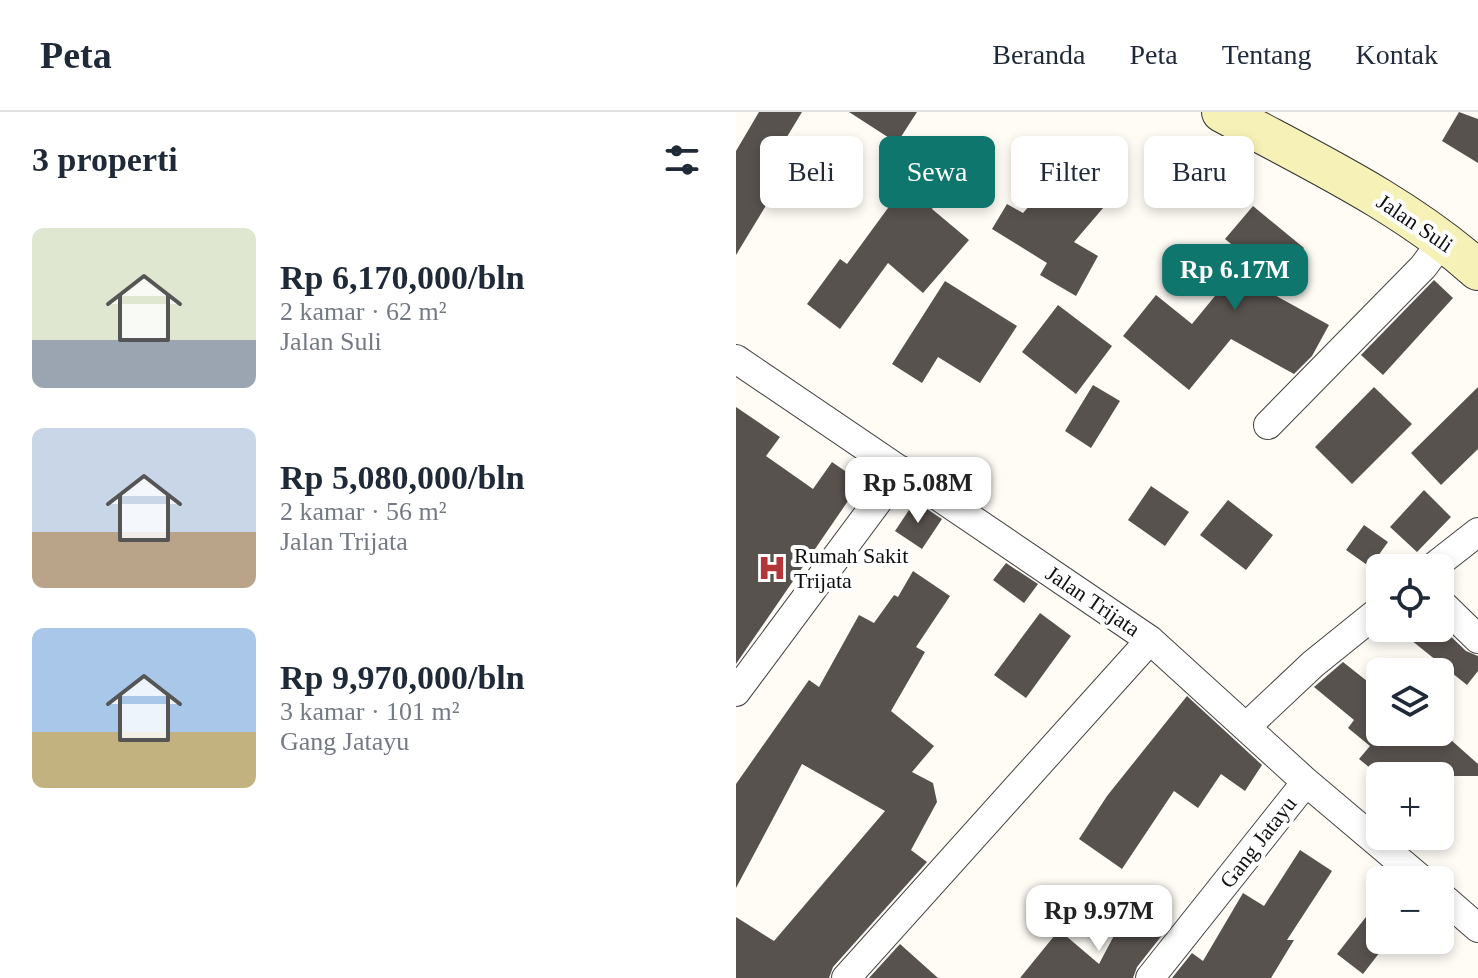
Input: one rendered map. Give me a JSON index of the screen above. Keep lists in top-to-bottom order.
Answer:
{
  "streets": {
    "main road": ["Jalan Suli"],
    "street": ["Jalan Trijata", "Gang Jatayu"]
  },
  "crossings": [
    ["Jalan Trijata", "Gang Jatayu"]
  ],
  "places": {
    "hospital": ["Rumah Sakit Trijata"]
  },
  "page": {
    "header": "Peta",
    "nav": [
      "Beranda",
      "Peta",
      "Tentang",
      "Kontak"
    ],
    "heading": "3 properti",
    "chip": [
      "Beli",
      "Sewa",
      "Filter",
      "Baru"
    ],
    "list": [
      {
        "name": "Rp 6,170,000/bln",
        "note": "2 kamar · 62 m² · Jalan Suli"
      },
      {
        "name": "Rp 5,080,000/bln",
        "note": "2 kamar · 56 m² · Jalan Trijata"
      },
      {
        "name": "Rp 9,970,000/bln",
        "note": "3 kamar · 101 m² · Gang Jatayu"
      }
    ],
    "price": ["Rp 6.17M", "Rp 5.08M", "Rp 9.97M"],
    "map_buttons": ["+", "−"]
  }
}
